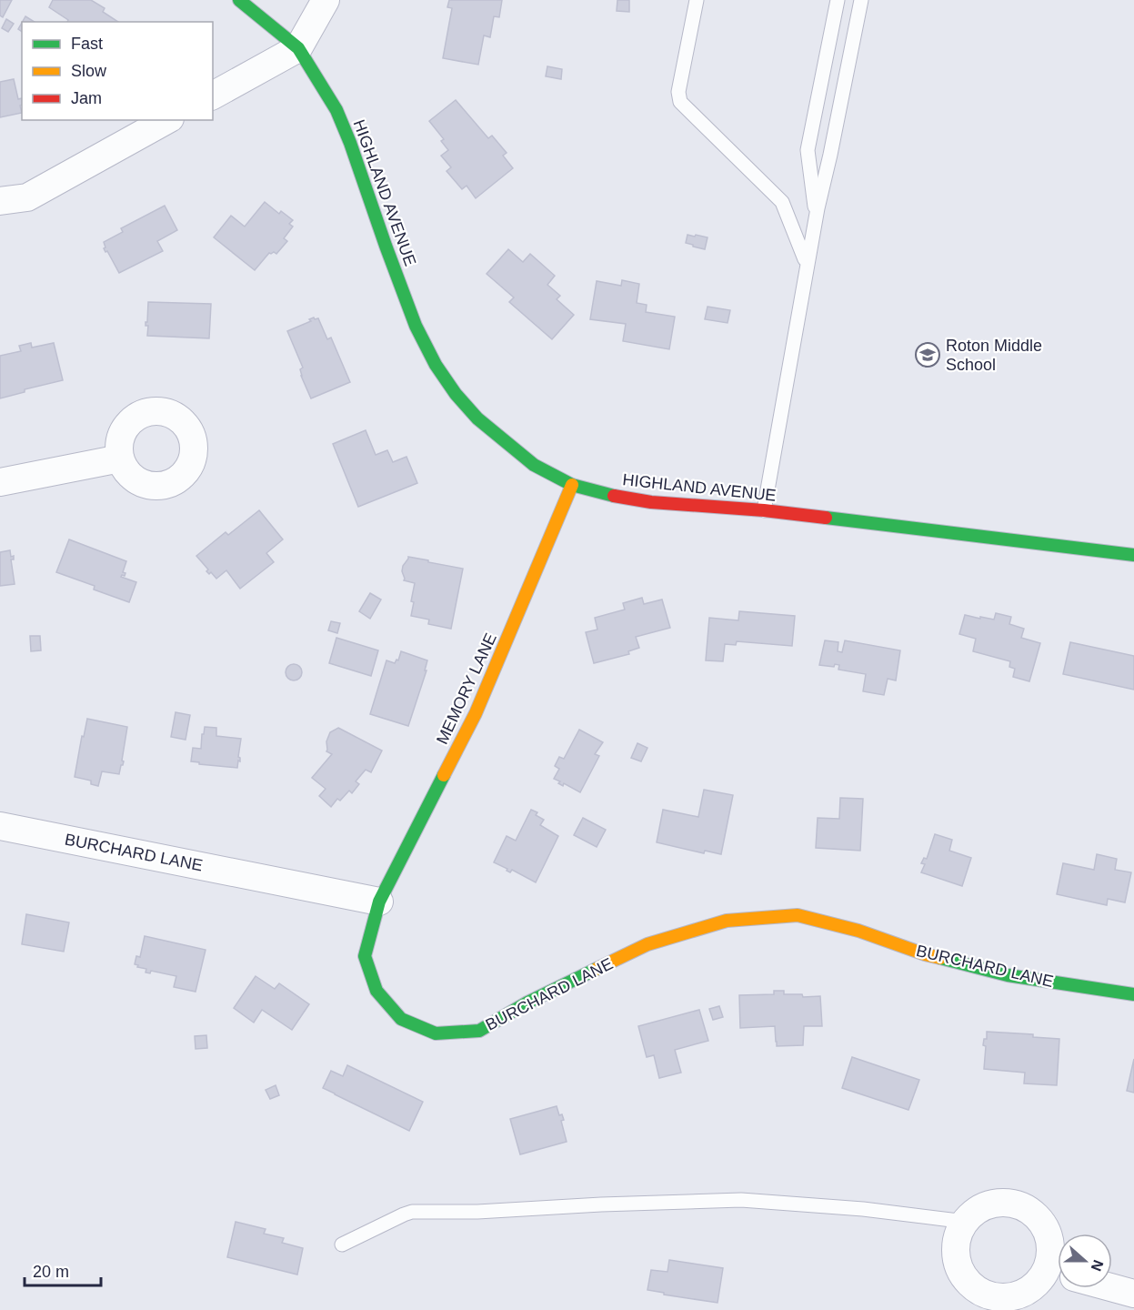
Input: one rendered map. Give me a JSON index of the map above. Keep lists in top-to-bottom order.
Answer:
{
  "streets": {
    "street": ["HIGHLAND AVENUE", "MEMORY LANE", "BURCHARD LANE"]
  },
  "crossings": [
    ["HIGHLAND AVENUE", "MEMORY LANE"],
    ["MEMORY LANE", "BURCHARD LANE"]
  ],
  "places": {
    "school or university": ["Roton Middle School"]
  },
  "legend": ["Fast", "Slow", "Jam"],
  "scale_bar": "20 m",
  "north": "right"
}
